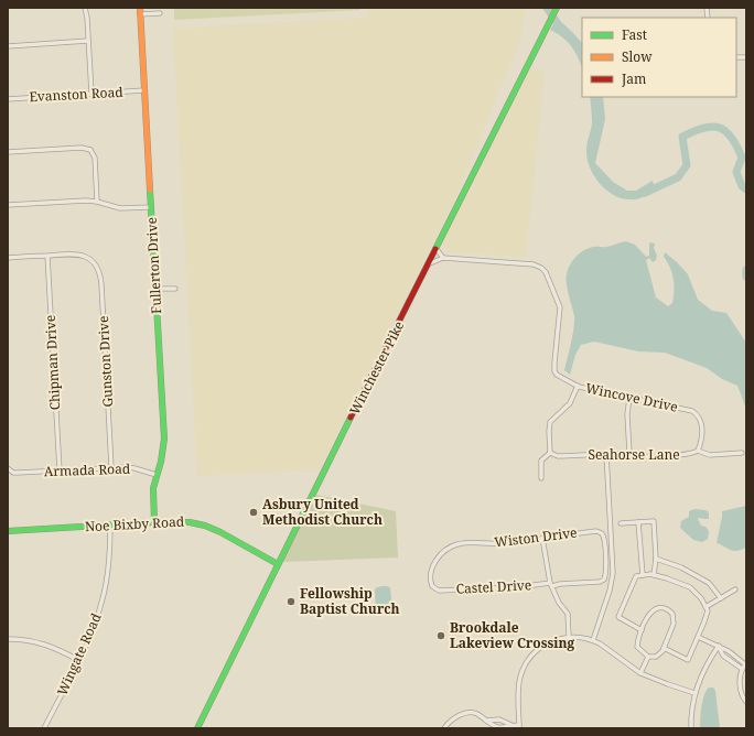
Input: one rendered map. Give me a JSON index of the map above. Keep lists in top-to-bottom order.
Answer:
{
  "streets": {
    "street": [
      "Evanston Road",
      "Fullerton Drive",
      "Gunston Drive",
      "Chipman Drive",
      "Winchester Pike",
      "Wincove Drive",
      "Seahorse Lane",
      "Armada Road",
      "Noe Bixby Road",
      "Wiston Drive",
      "Castel Drive",
      "Wingate Road"
    ]
  },
  "crossings": [
    ["Evanston Road", "Fullerton Drive"],
    ["Fullerton Drive", "Armada Road"],
    ["Fullerton Drive", "Noe Bixby Road"],
    ["Gunston Drive", "Chipman Drive"],
    ["Gunston Drive", "Armada Road"],
    ["Chipman Drive", "Armada Road"],
    ["Winchester Pike", "Wincove Drive"],
    ["Winchester Pike", "Noe Bixby Road"],
    ["Wincove Drive", "Seahorse Lane"],
    ["Noe Bixby Road", "Wingate Road"],
    ["Wiston Drive", "Castel Drive"]
  ],
  "places": ["Asbury United Methodist Church", "Fellowship Baptist Church", "Brookdale Lakeview Crossing"],
  "legend": ["Fast", "Slow", "Jam"]
}
